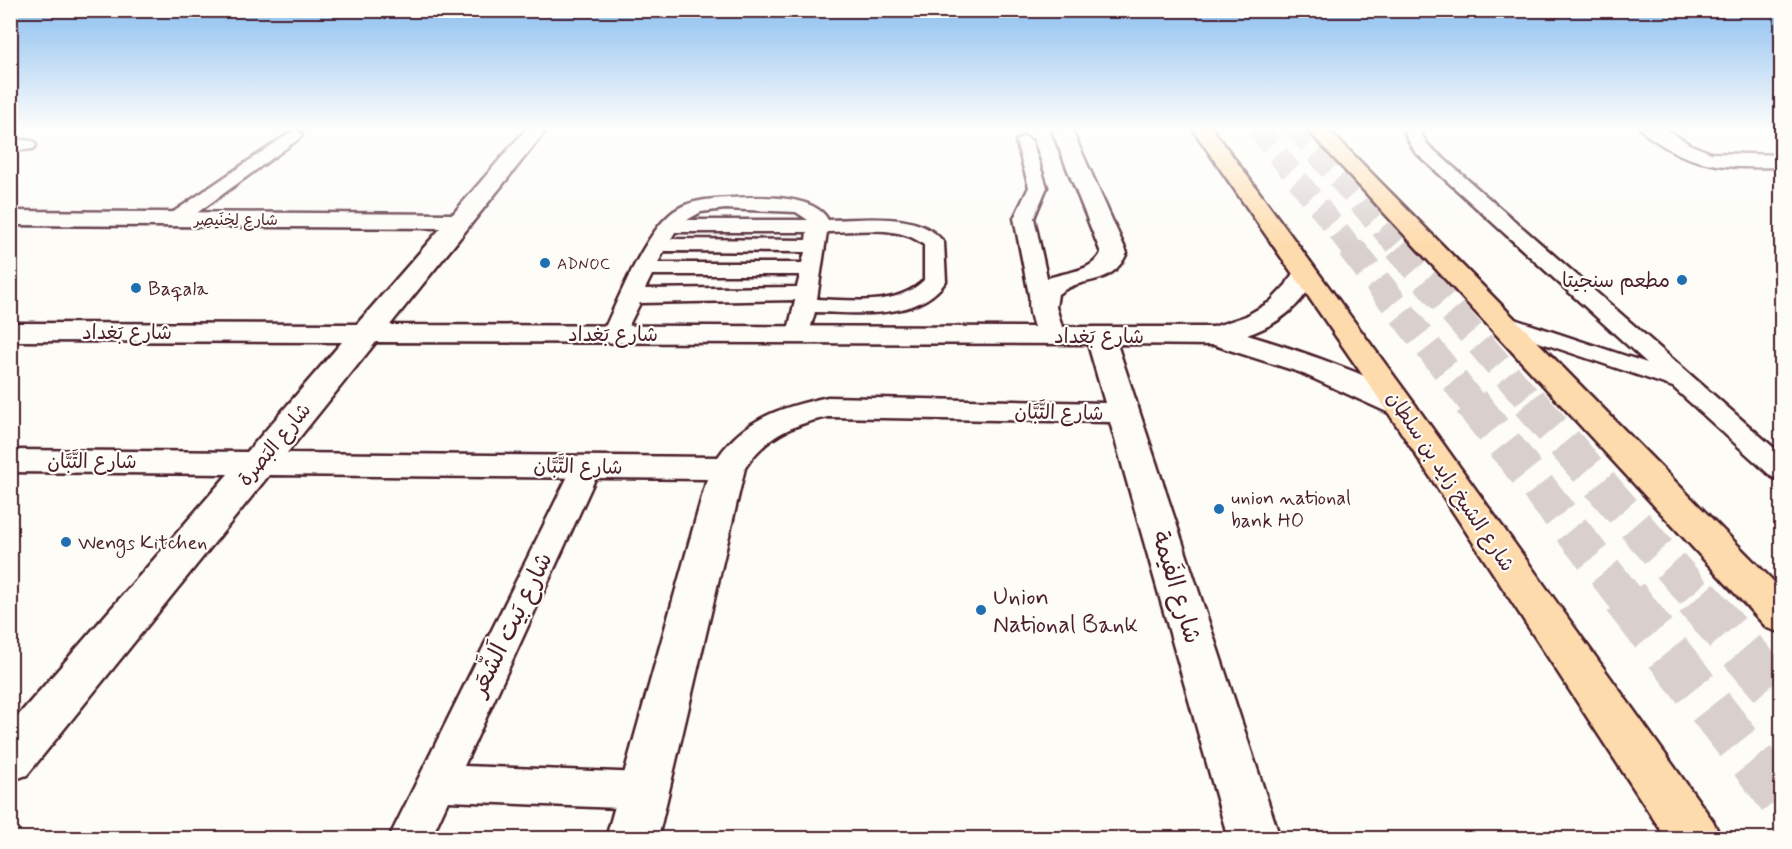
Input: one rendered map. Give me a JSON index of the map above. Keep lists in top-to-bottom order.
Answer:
{
  "streets": {
    "main road": ["شارع الشيخ زايد بن سلطان"],
    "street": [
      "شارع لِخنَيصِر",
      "شارع بَغداد",
      "شارع التَّبَّان",
      "شارع البَصرة",
      "شارع الفَيمة"
    ],
    "lane": ["شارع بَيت اَلشَّعَر"]
  },
  "crossings": [
    ["شارع لِخنَيصِر", "شارع البَصرة"],
    ["شارع بَغداد", "شارع البَصرة"],
    ["شارع بَغداد", "شارع الشيخ زايد بن سلطان"],
    ["شارع بَغداد", "شارع الفَيمة"],
    ["شارع التَّبَّان", "شارع البَصرة"],
    ["شارع التَّبَّان", "شارع الفَيمة"],
    ["شارع التَّبَّان", "شارع بَيت اَلشَّعَر"]
  ],
  "places": [
    "ADNOC",
    "مطعم سنجيتا",
    "Baqala",
    "union national bank HO",
    "Wengs Kitchen",
    "Union National Bank"
  ]
}
